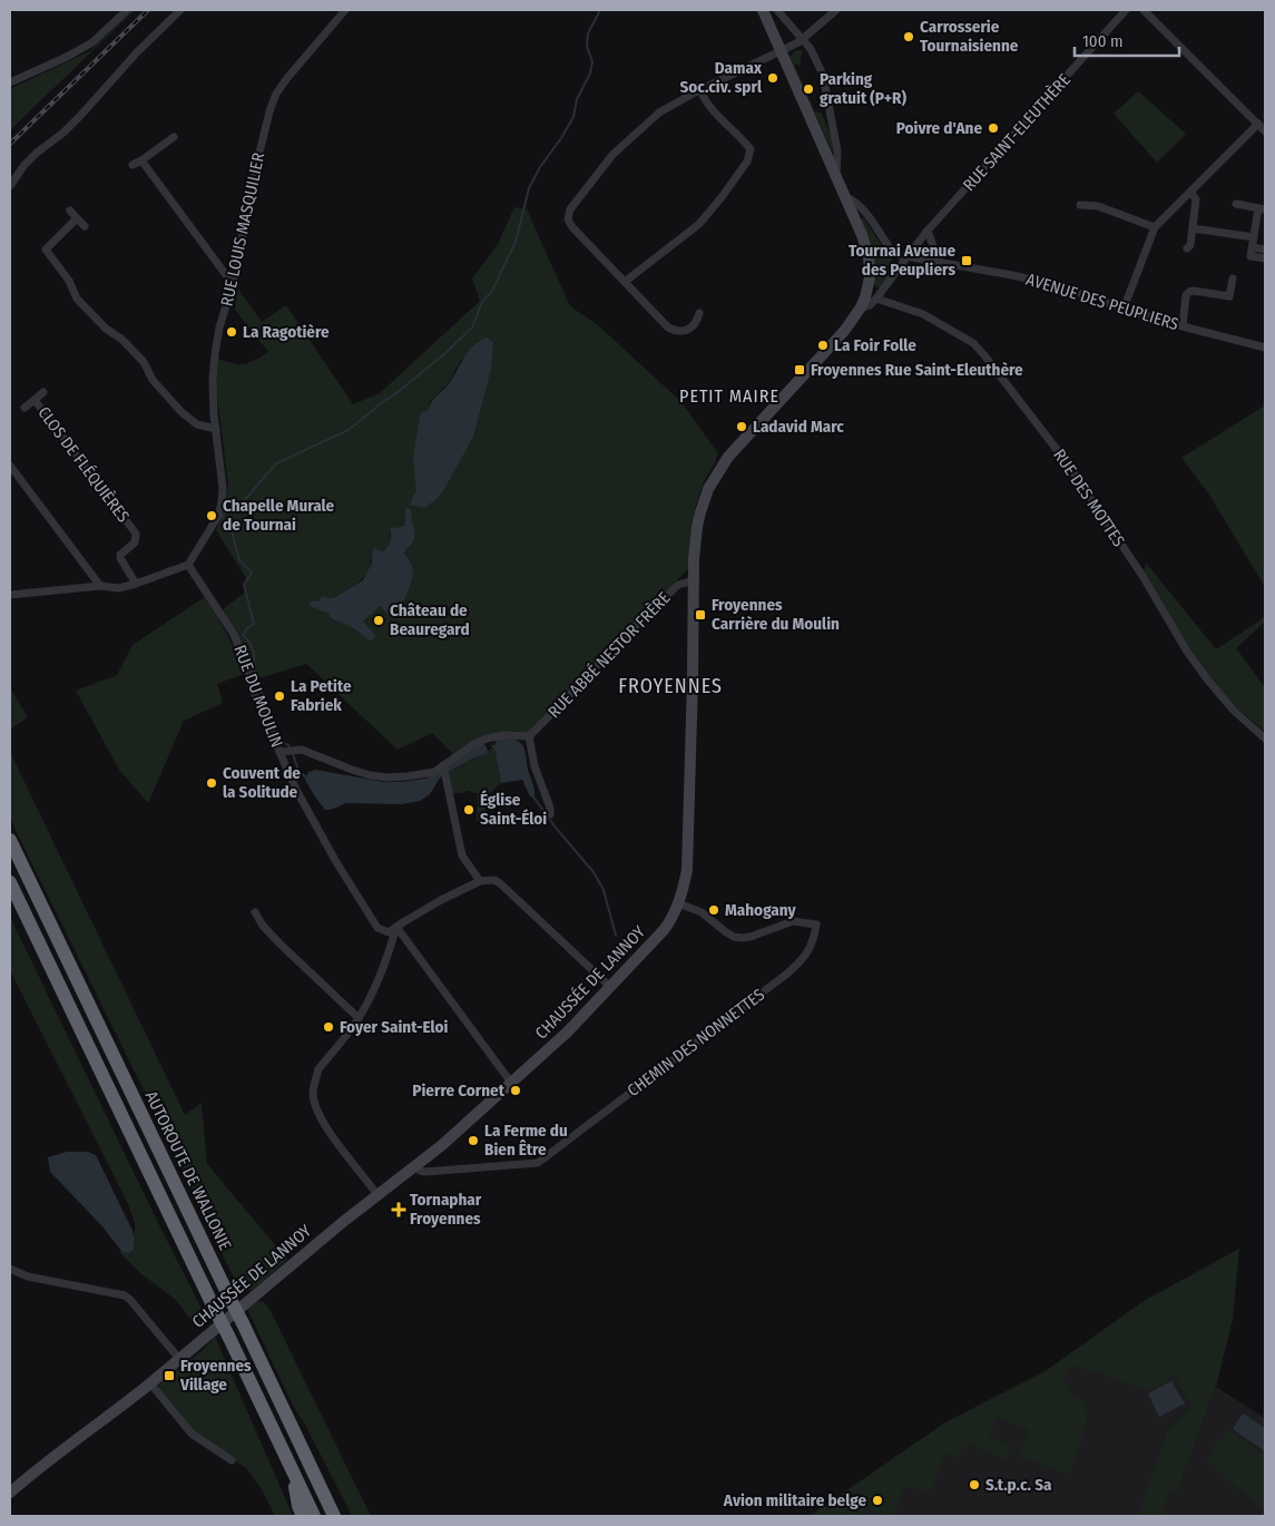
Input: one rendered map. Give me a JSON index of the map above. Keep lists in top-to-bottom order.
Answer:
{
  "streets": {
    "highway": ["AUTOROUTE DE WALLONIE"],
    "main road": ["CHAUSSÉE DE LANNOY"],
    "street": [
      "RUE SAINT-ELEUTHÈRE",
      "RUE LOUIS MASQUILIER",
      "AVENUE DES PEUPLIERS",
      "CLOS DE FLÉQUIÈRES",
      "RUE DES MOTTES",
      "RUE ABBÉ NESTOR FRÈRE",
      "RUE DU MOULIN",
      "CHEMIN DES NONNETTES"
    ]
  },
  "crossings": [
    ["RUE SAINT-ELEUTHÈRE", "AVENUE DES PEUPLIERS"],
    ["RUE SAINT-ELEUTHÈRE", "RUE DES MOTTES"],
    ["RUE LOUIS MASQUILIER", "RUE DU MOULIN"],
    ["AVENUE DES PEUPLIERS", "CHAUSSÉE DE LANNOY"],
    ["RUE ABBÉ NESTOR FRÈRE", "CHAUSSÉE DE LANNOY"],
    ["CHAUSSÉE DE LANNOY", "CHEMIN DES NONNETTES"]
  ],
  "districts": ["PETIT MAIRE", "FROYENNES"],
  "places": {
    "other": [
      "Carrosserie Tournaisienne",
      "Damax Soc.civ. sprl",
      "Parking gratuit (P+R)",
      "Poivre d'Ane",
      "La Ragotière",
      "La Foir Folle",
      "Ladavid Marc",
      "Chapelle Murale de Tournai",
      "Château de Beauregard",
      "La Petite Fabriek",
      "Couvent de la Solitude",
      "Église Saint-Éloi",
      "Mahogany",
      "Foyer Saint-Eloi",
      "Pierre Cornet",
      "La Ferme du Bien Être",
      "S.t.p.c. Sa",
      "Avion militaire belge"
    ],
    "transit": [
      "Tournai Avenue des Peupliers",
      "Froyennes Rue Saint-Eleuthère",
      "Froyennes Carrière du Moulin",
      "Froyennes Village"
    ],
    "health": ["Tornaphar Froyennes"]
  },
  "scale_bar": "100 m"
}
